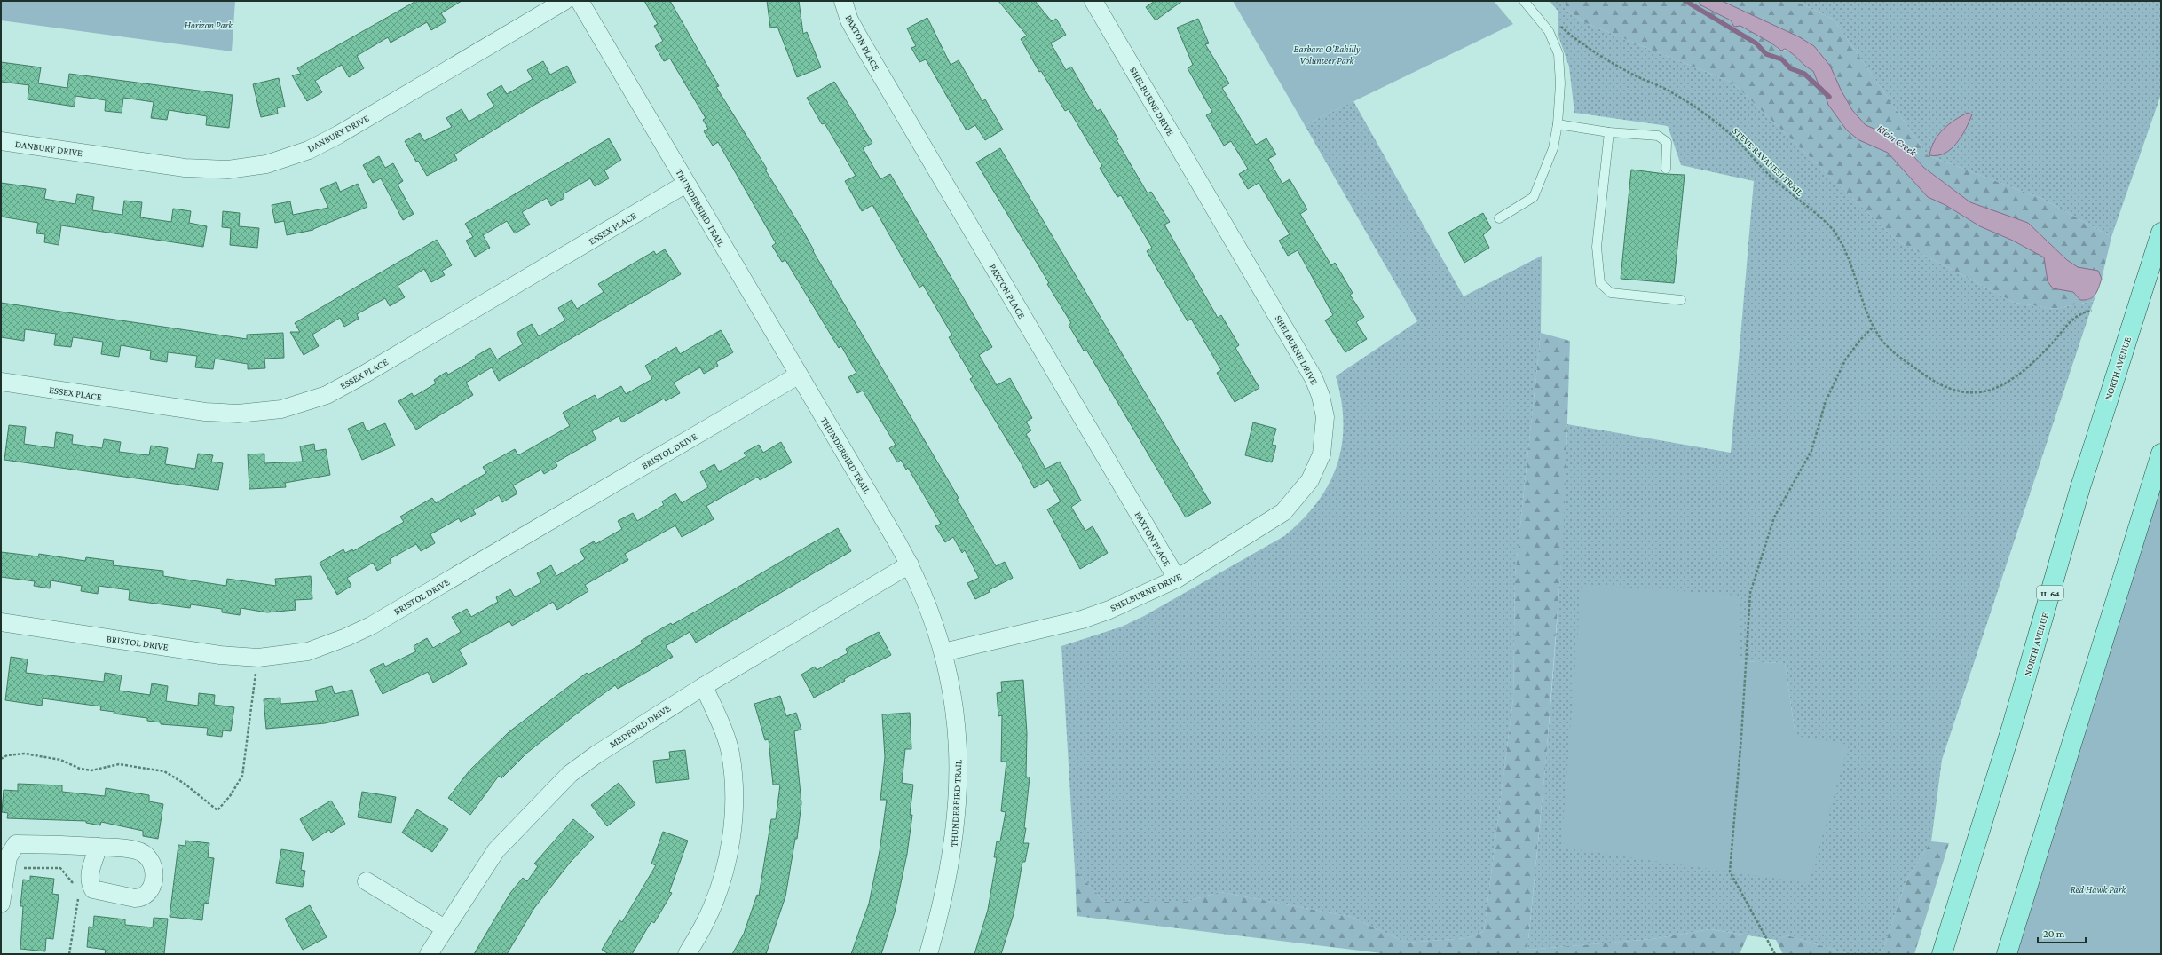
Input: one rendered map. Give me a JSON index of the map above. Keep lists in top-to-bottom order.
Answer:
{
  "streets": {
    "main road": ["NORTH AVENUE", "IL 64"],
    "street": [
      "PAXTON PLACE",
      "SHELBURNE DRIVE",
      "DANBURY DRIVE",
      "THUNDERBIRD TRAIL",
      "ESSEX PLACE",
      "BRISTOL DRIVE",
      "MEDFORD DRIVE"
    ],
    "path": ["STEVE RAVANESI TRAIL"]
  },
  "crossings": [
    ["PAXTON PLACE", "SHELBURNE DRIVE"],
    ["SHELBURNE DRIVE", "THUNDERBIRD TRAIL"],
    ["THUNDERBIRD TRAIL", "ESSEX PLACE"],
    ["THUNDERBIRD TRAIL", "BRISTOL DRIVE"],
    ["THUNDERBIRD TRAIL", "MEDFORD DRIVE"]
  ],
  "water": ["Klein Creek"],
  "parks": ["Horizon Park", "Barbara O'Rahilly Volunteer Park", "Red Hawk Park"],
  "scale_bar": "20 m"
}
